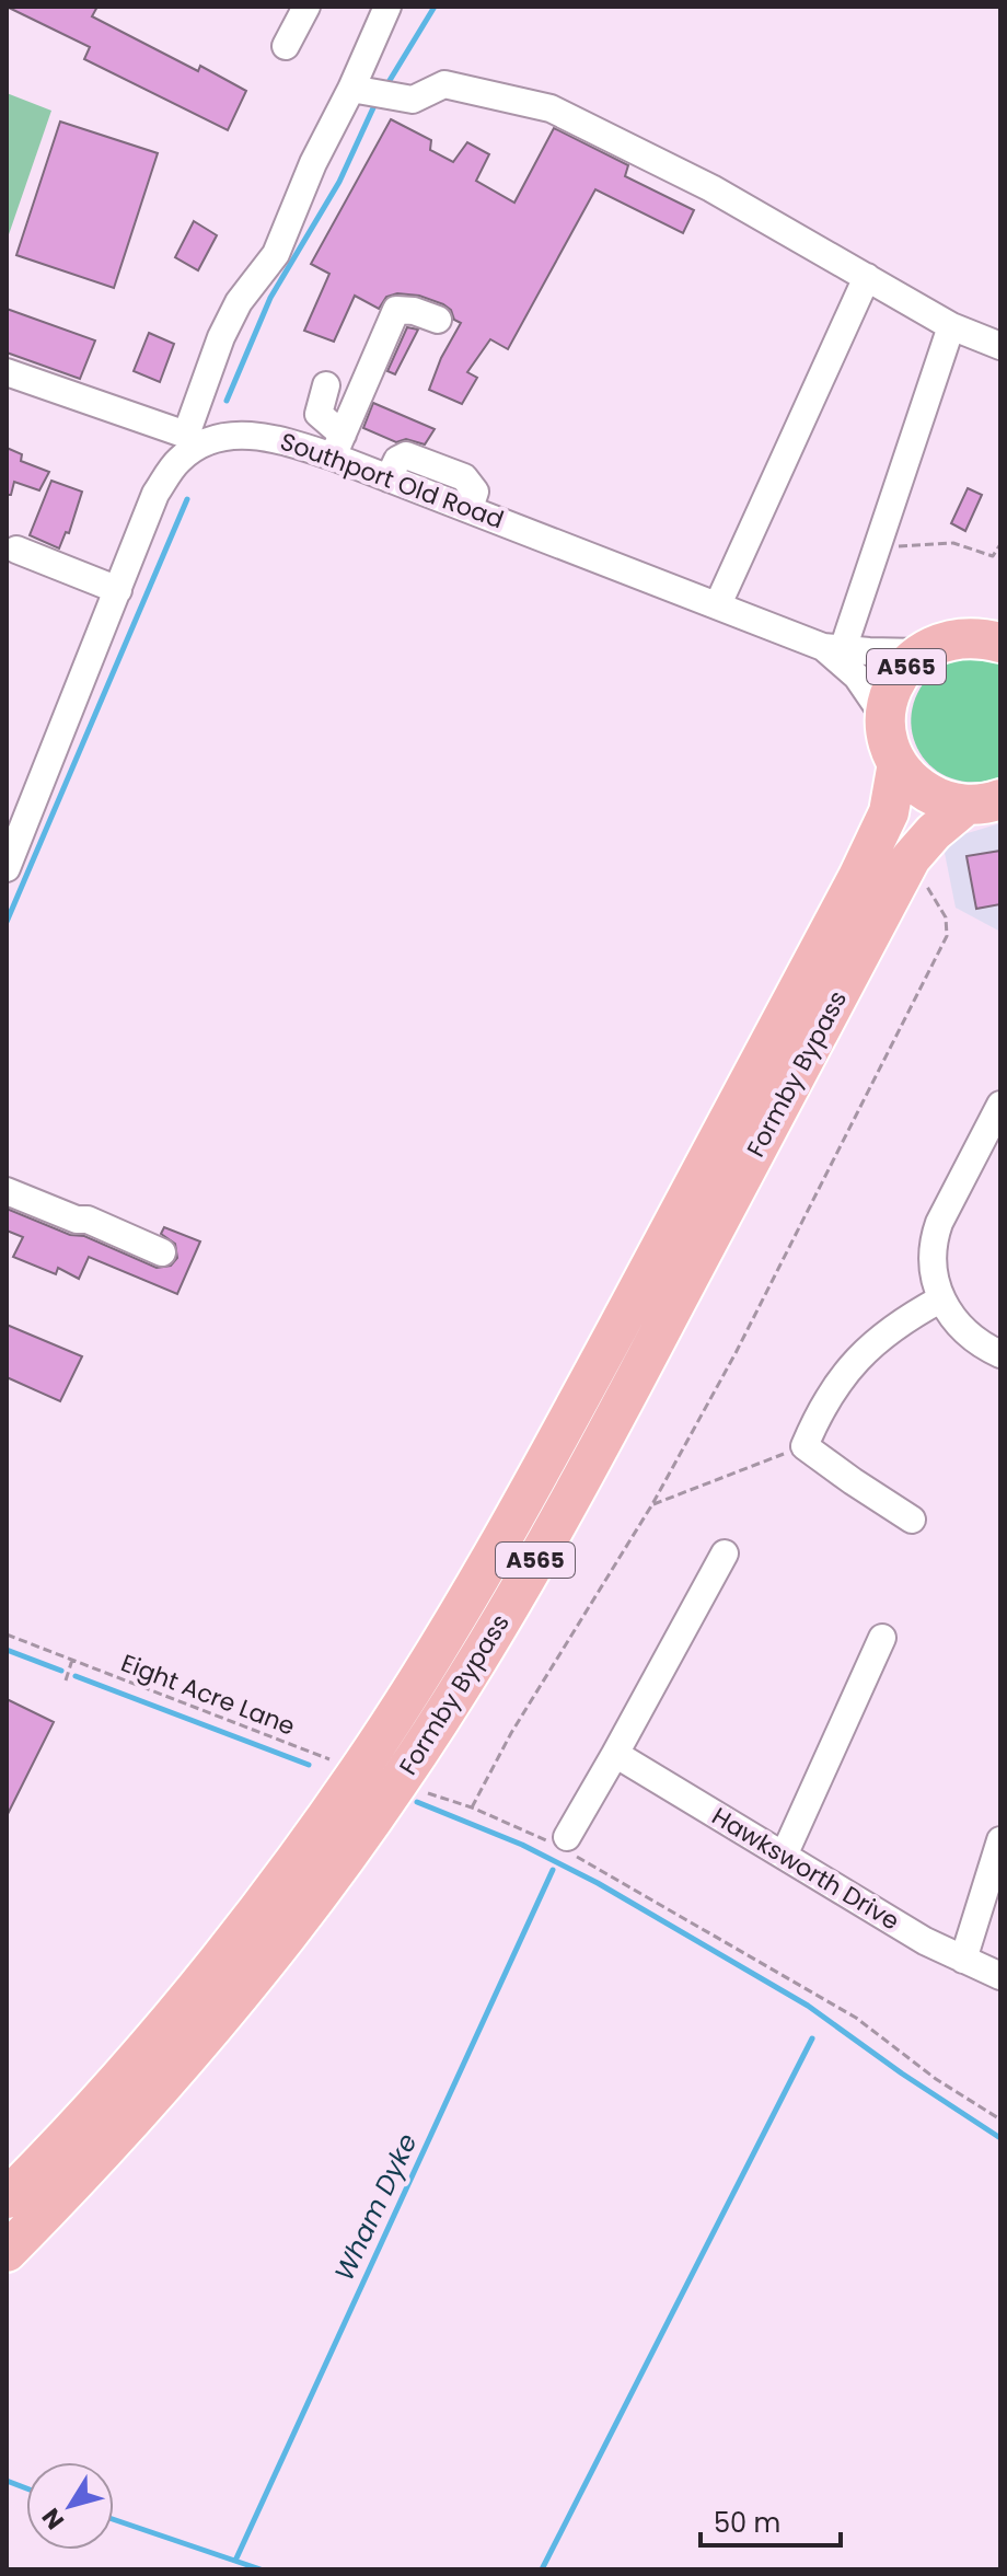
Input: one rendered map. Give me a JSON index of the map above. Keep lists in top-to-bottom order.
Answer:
{
  "streets": {
    "highway": ["A565", "Formby Bypass"],
    "street": ["Southport Old Road", "Hawksworth Drive"],
    "path": ["Eight Acre Lane"]
  },
  "crossings": [
    ["A565", "Formby Bypass"],
    ["Formby Bypass", "Eight Acre Lane"]
  ],
  "water": ["Wham Dyke"],
  "scale_bar": "50 m",
  "north": "bottom left"
}
